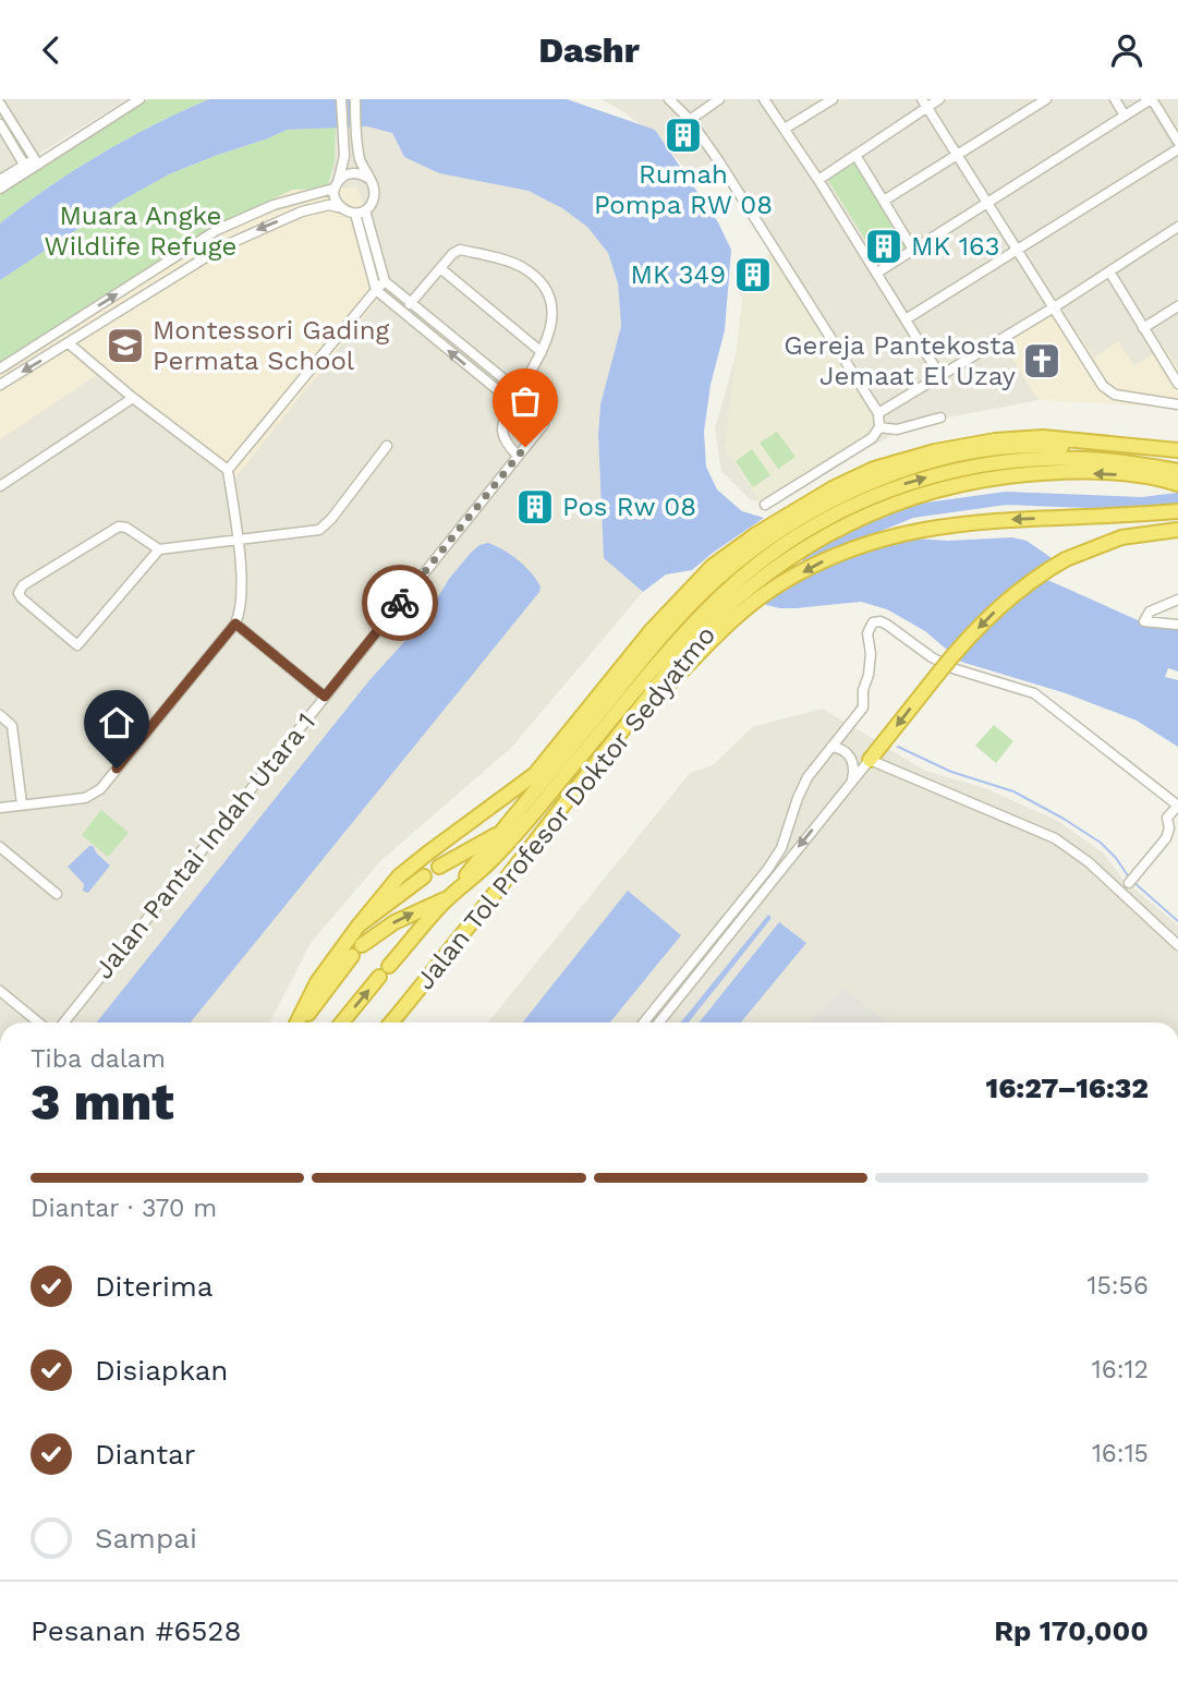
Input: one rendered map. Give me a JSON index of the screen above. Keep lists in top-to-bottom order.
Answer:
{
  "streets": {
    "highway": ["Jalan Tol Profesor Doktor Sedyatmo"],
    "street": ["Jalan Pantai Indah Utara 1"]
  },
  "parks": ["Muara Angke Wildlife Refuge"],
  "places": {
    "building": [
      "Rumah Pompa RW 08",
      "MK 163",
      "MK 349",
      "Pos Rw 08"
    ],
    "school or university": ["Montessori Gading Permata School"],
    "church": ["Gereja Pantekosta Jemaat El Uzay"]
  },
  "page": {
    "header": "Dashr",
    "heading": ["3 mnt", "Tiba dalam", "16:27–16:32"],
    "panel": ["Pesanan #6528", "Rp 170,000"],
    "bar": "Diantar · 370 m",
    "list": [
      ["Diterima", "15:56"],
      ["Disiapkan", "16:12"],
      ["Diantar", "16:15"],
      "Sampai"
    ]
  }
}
